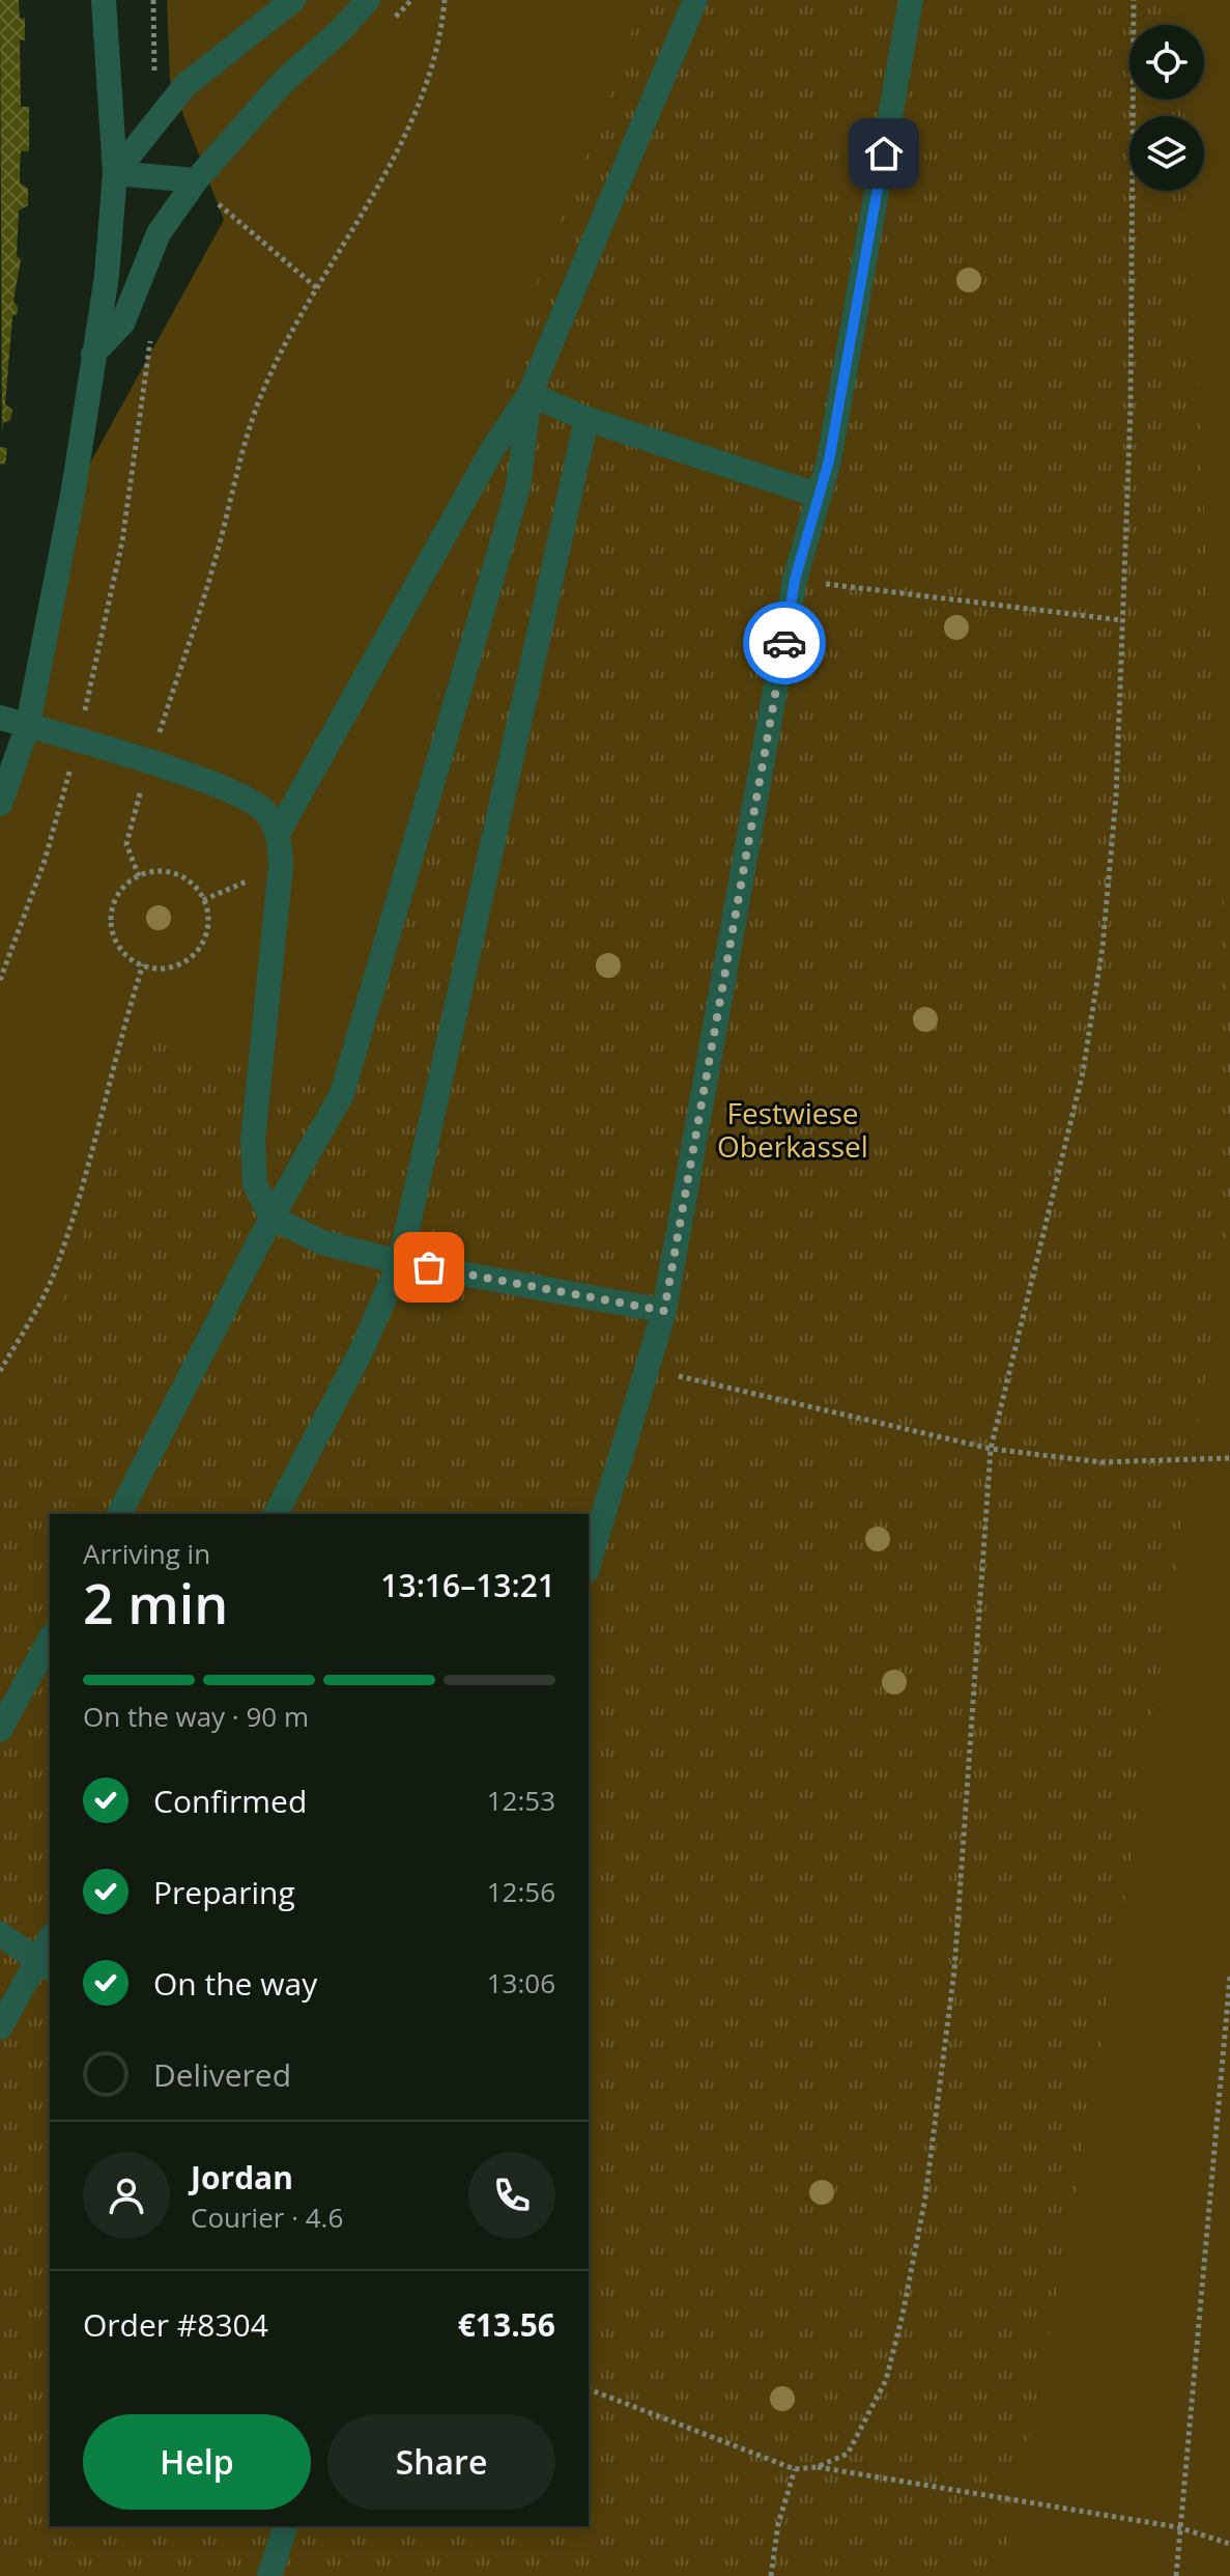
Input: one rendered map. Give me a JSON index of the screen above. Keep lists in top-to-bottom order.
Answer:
{
  "parks": ["Festwiese Oberkassel"],
  "page": {
    "heading": ["2 min", "Arriving in", "13:16–13:21"],
    "panel": [
      "Jordan",
      "Courier · 4.6",
      "Order #8304",
      "€13.56"
    ],
    "bar": "On the way · 90 m",
    "list": [
      ["Confirmed", "12:53"],
      ["Preparing", "12:56"],
      ["On the way", "13:06"],
      "Delivered"
    ],
    "buttons": ["Help", "Share"]
  }
}
